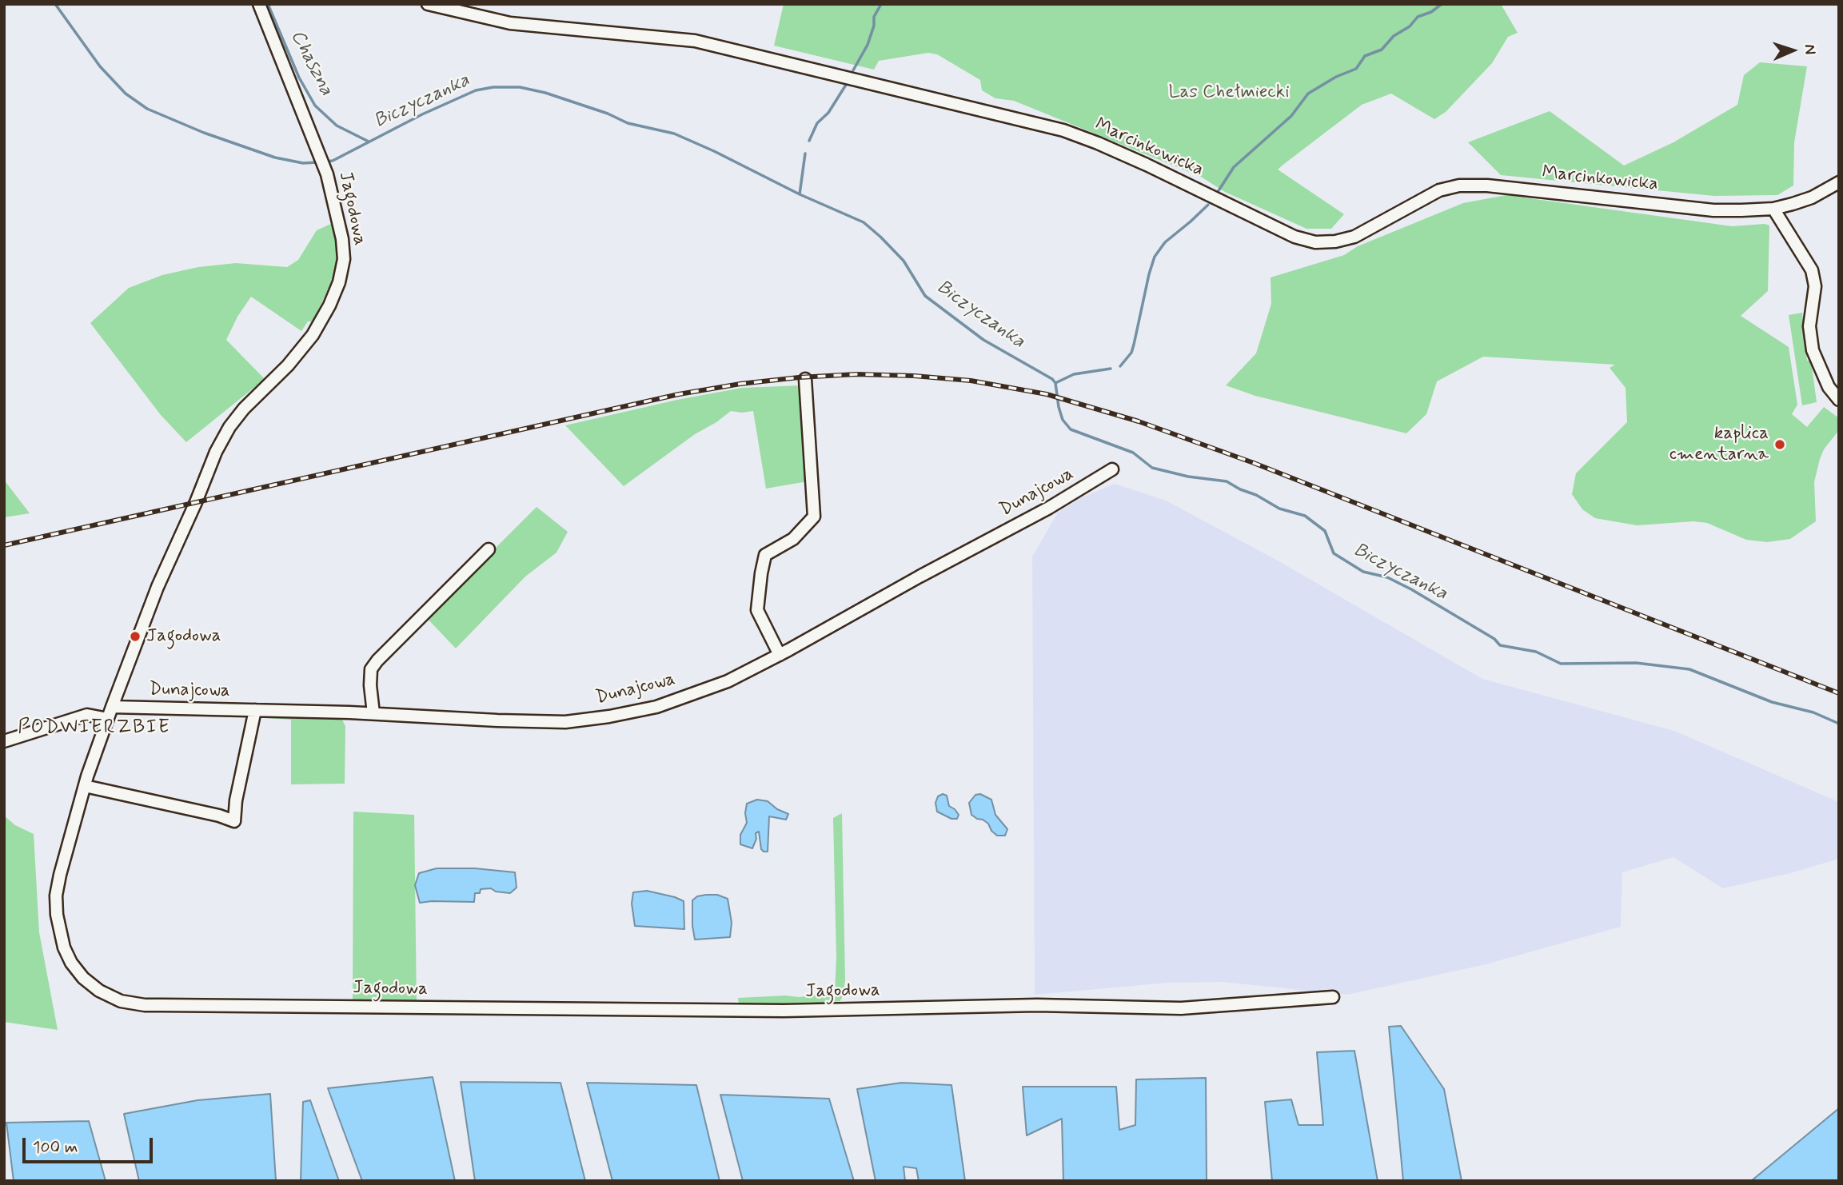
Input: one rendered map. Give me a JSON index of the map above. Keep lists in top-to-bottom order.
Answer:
{
  "streets": {
    "street": ["Marcinkowicka", "Jagodowa", "Dunajcowa"]
  },
  "crossings": [
    ["Jagodowa", "Dunajcowa"]
  ],
  "districts": ["PODWIERZBIE"],
  "water": ["Chaszna", "Biczyczanka"],
  "parks": ["Las Chełmiecki"],
  "places": ["kaplica cmentarna", "Jagodowa"],
  "scale_bar": "100 m",
  "north": "right"
}
